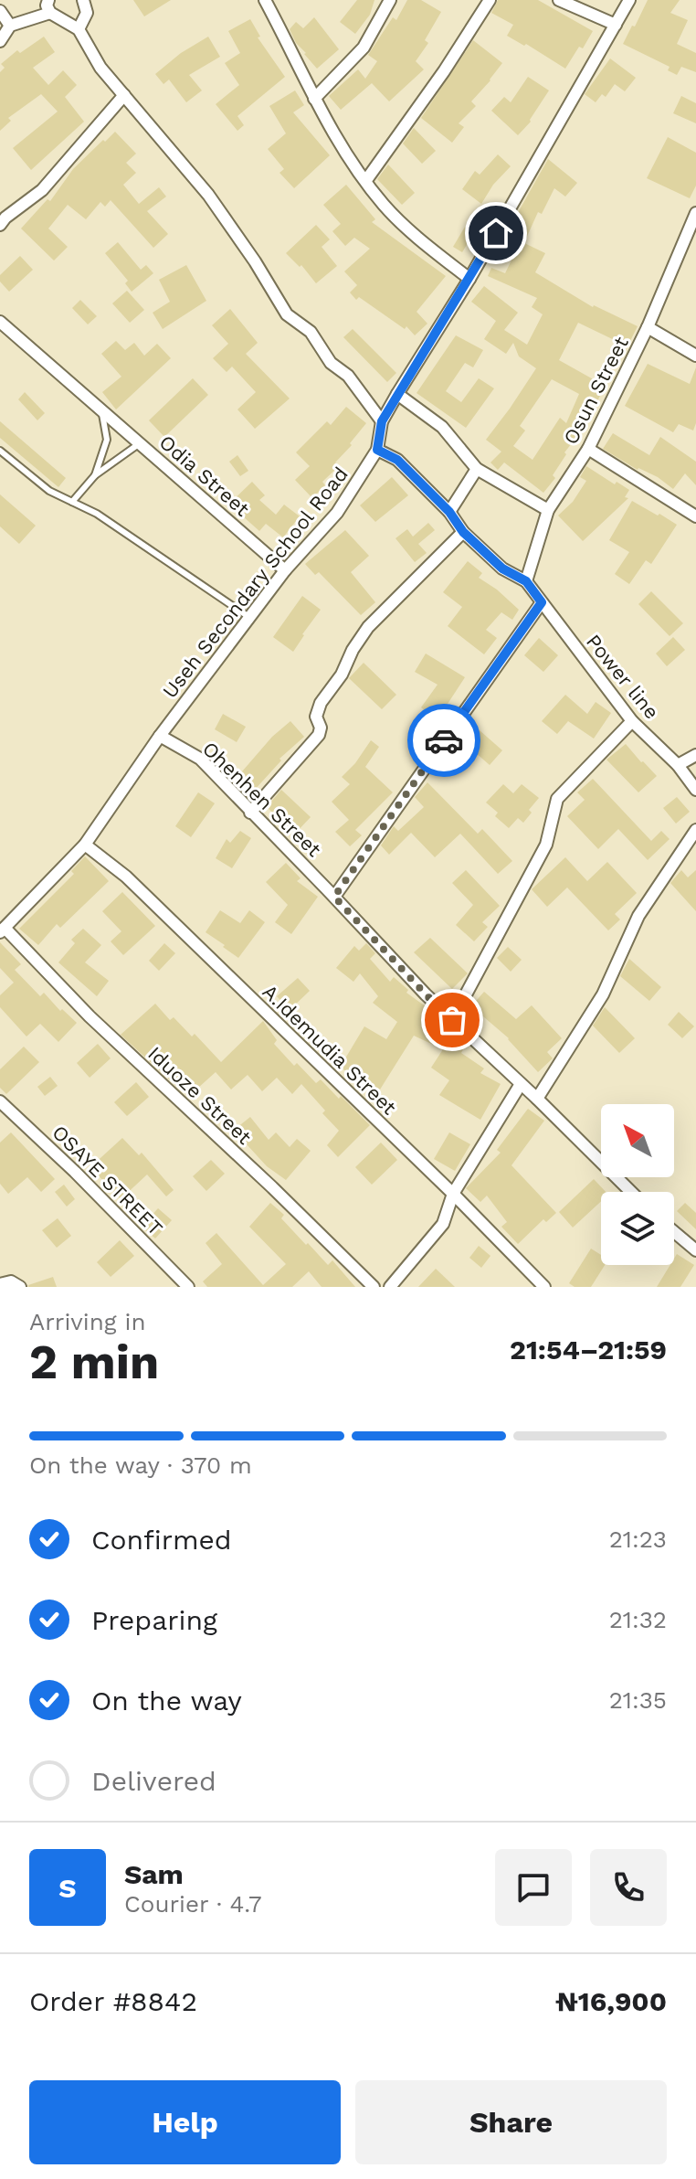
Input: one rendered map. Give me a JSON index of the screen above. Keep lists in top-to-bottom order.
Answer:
{
  "streets": {
    "street": [
      "Osun Street",
      "Odia Street",
      "Useh Secondary School Road",
      "Power line",
      "Ohenhen Street",
      "A.Idemudia Street",
      "Iduoze Street",
      "OSAYE STREET"
    ]
  },
  "crossings": [
    ["Osun Street", "Power line"],
    ["Odia Street", "Useh Secondary School Road"],
    ["Useh Secondary School Road", "Ohenhen Street"],
    ["Useh Secondary School Road", "A.Idemudia Street"],
    ["Useh Secondary School Road", "Iduoze Street"]
  ],
  "north": "top left",
  "page": {
    "heading": ["2 min", "Arriving in", "21:54–21:59"],
    "panel": [
      "Sam",
      "Courier · 4.7",
      "Order #8842",
      "₦16,900"
    ],
    "bar": "On the way · 370 m",
    "list": [
      ["Confirmed", "21:23"],
      ["Preparing", "21:32"],
      ["On the way", "21:35"],
      "Delivered"
    ],
    "round": "S",
    "buttons": ["Help", "Share"]
  }
}
